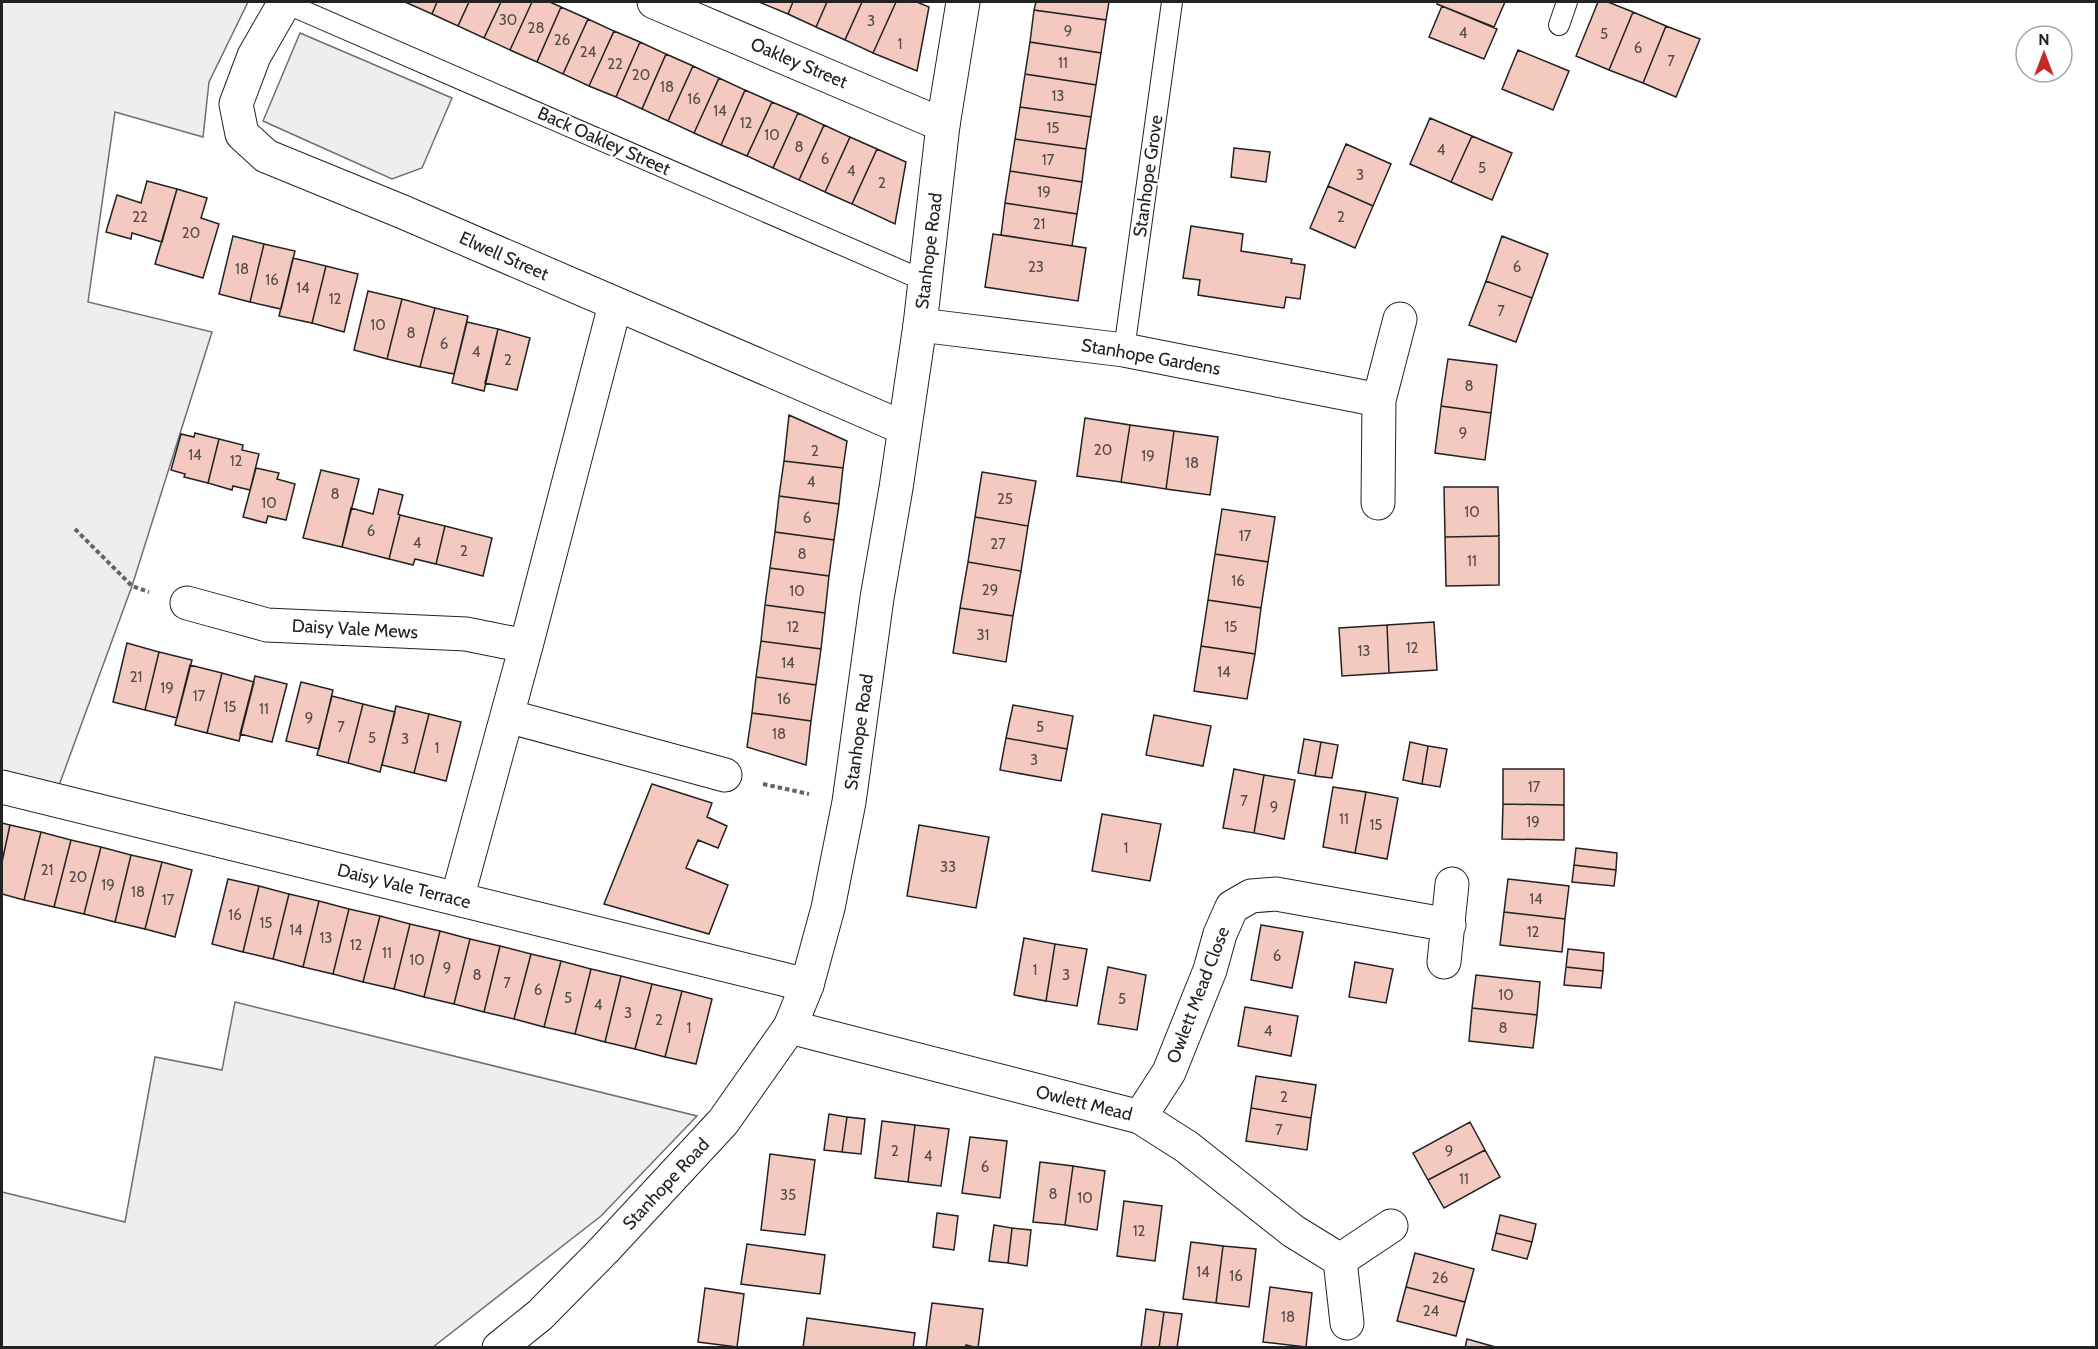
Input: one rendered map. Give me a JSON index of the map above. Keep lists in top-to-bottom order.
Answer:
{
  "streets": {
    "street": [
      "Oakley Street",
      "Stanhope Road",
      "Elwell Street",
      "Stanhope Gardens",
      "Daisy Vale Mews",
      "Daisy Vale Terrace",
      "Owlett Mead Close",
      "Owlett Mead"
    ],
    "lane": ["Back Oakley Street", "Stanhope Grove"]
  },
  "crossings": [
    ["Oakley Street", "Stanhope Road"],
    ["Back Oakley Street", "Stanhope Road"],
    ["Back Oakley Street", "Elwell Street"],
    ["Stanhope Grove", "Stanhope Gardens"],
    ["Stanhope Road", "Elwell Street"],
    ["Stanhope Road", "Stanhope Gardens"],
    ["Stanhope Road", "Daisy Vale Terrace"],
    ["Stanhope Road", "Owlett Mead"],
    ["Owlett Mead Close", "Owlett Mead"]
  ],
  "house_numbers": [
    "30",
    "3",
    "28",
    "9",
    "4",
    "5",
    "26",
    "1",
    "6",
    "24",
    "7",
    "11",
    "22",
    "20",
    "18",
    "13",
    "16",
    "14",
    "12",
    "15",
    "10",
    "8",
    "4",
    "6",
    "17",
    "5",
    "4",
    "3",
    "2",
    "19",
    "22",
    "2",
    "21",
    "20",
    "23",
    "6",
    "18",
    "16",
    "14",
    "12",
    "7",
    "10",
    "8",
    "6",
    "4",
    "2",
    "8",
    "9",
    "20",
    "2",
    "14",
    "19",
    "12",
    "18",
    "4",
    "8",
    "25",
    "10",
    "10",
    "6",
    "6",
    "17",
    "4",
    "27",
    "2",
    "8",
    "11",
    "16",
    "29",
    "10",
    "12",
    "15",
    "31",
    "12",
    "13",
    "14",
    "14",
    "21",
    "19",
    "17",
    "16",
    "15",
    "11",
    "9",
    "7",
    "5",
    "18",
    "5",
    "3",
    "1",
    "3",
    "17",
    "7",
    "9",
    "11",
    "19",
    "15",
    "1",
    "33",
    "21",
    "20",
    "19",
    "18",
    "14",
    "17",
    "16",
    "15",
    "14",
    "12",
    "13",
    "12",
    "11",
    "6",
    "10",
    "9",
    "1",
    "8",
    "3",
    "7",
    "6",
    "10",
    "5",
    "5",
    "4",
    "3",
    "2",
    "1",
    "8",
    "4",
    "2",
    "7",
    "2",
    "9",
    "4",
    "6",
    "11",
    "8",
    "35",
    "10",
    "12",
    "14",
    "16",
    "26",
    "24",
    "18"
  ],
  "north": "top"
}
